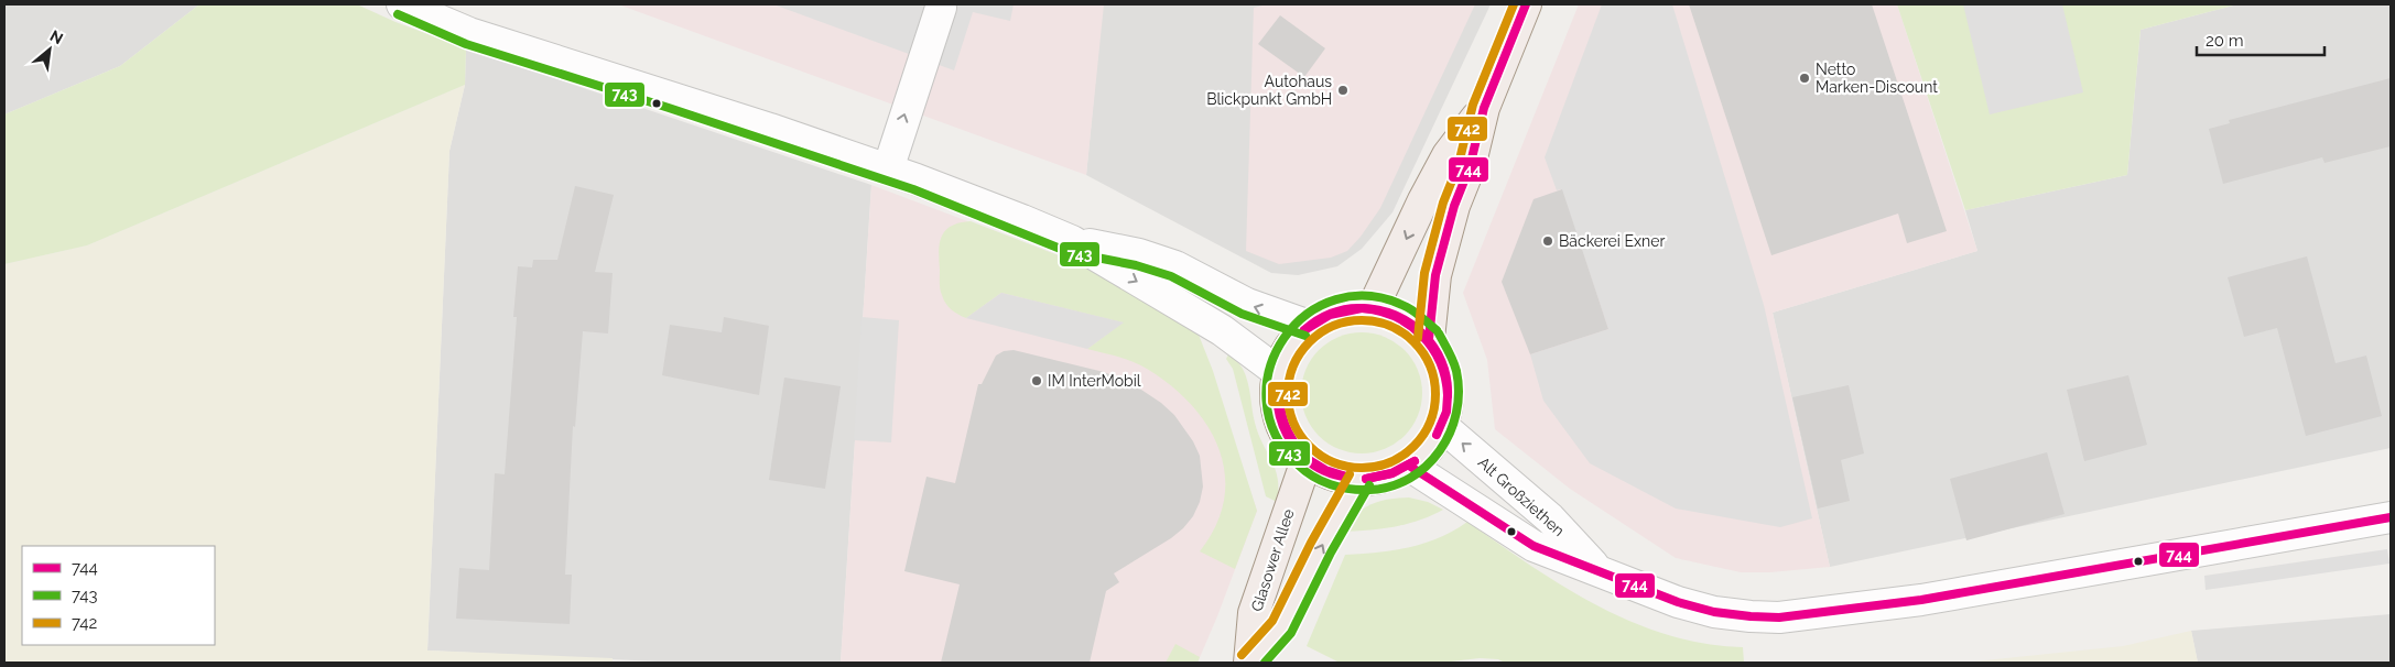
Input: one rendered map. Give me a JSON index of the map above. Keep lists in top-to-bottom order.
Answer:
{
  "streets": {
    "main road": ["Glasower Allee"],
    "street": ["Alt Großziethen"]
  },
  "crossings": [
    ["Alt Großziethen", "Glasower Allee"]
  ],
  "places": [
    "Netto Marken-Discount",
    "Autohaus Blickpunkt GmbH",
    "Bäckerei Exner",
    "IM InterMobil"
  ],
  "lines": ["transit line 744", "transit line 742", "transit line 743"],
  "legend": ["744", "743", "742"],
  "scale_bar": "20 m",
  "north": "top right"
}
